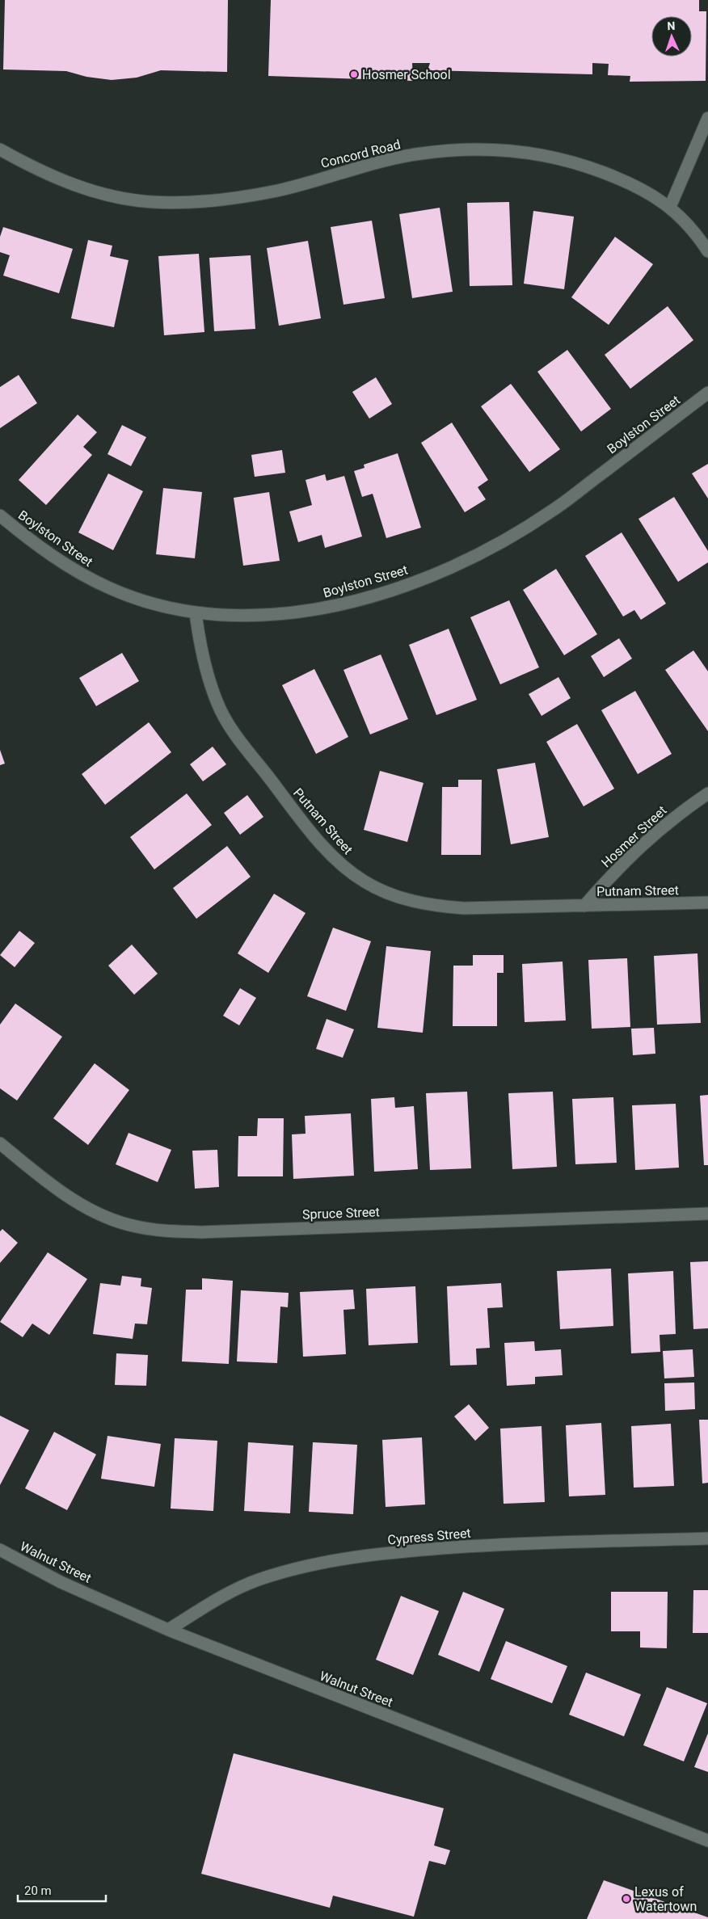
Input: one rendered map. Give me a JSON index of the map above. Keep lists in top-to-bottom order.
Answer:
{
  "streets": {
    "street": [
      "Concord Road",
      "Boylston Street",
      "Putnam Street",
      "Hosmer Street",
      "Spruce Street",
      "Cypress Street",
      "Walnut Street"
    ]
  },
  "crossings": [
    ["Boylston Street", "Putnam Street"],
    ["Putnam Street", "Hosmer Street"],
    ["Cypress Street", "Walnut Street"]
  ],
  "places": ["Hosmer School", "Lexus of Watertown"],
  "scale_bar": "20 m",
  "north": "top"
}
